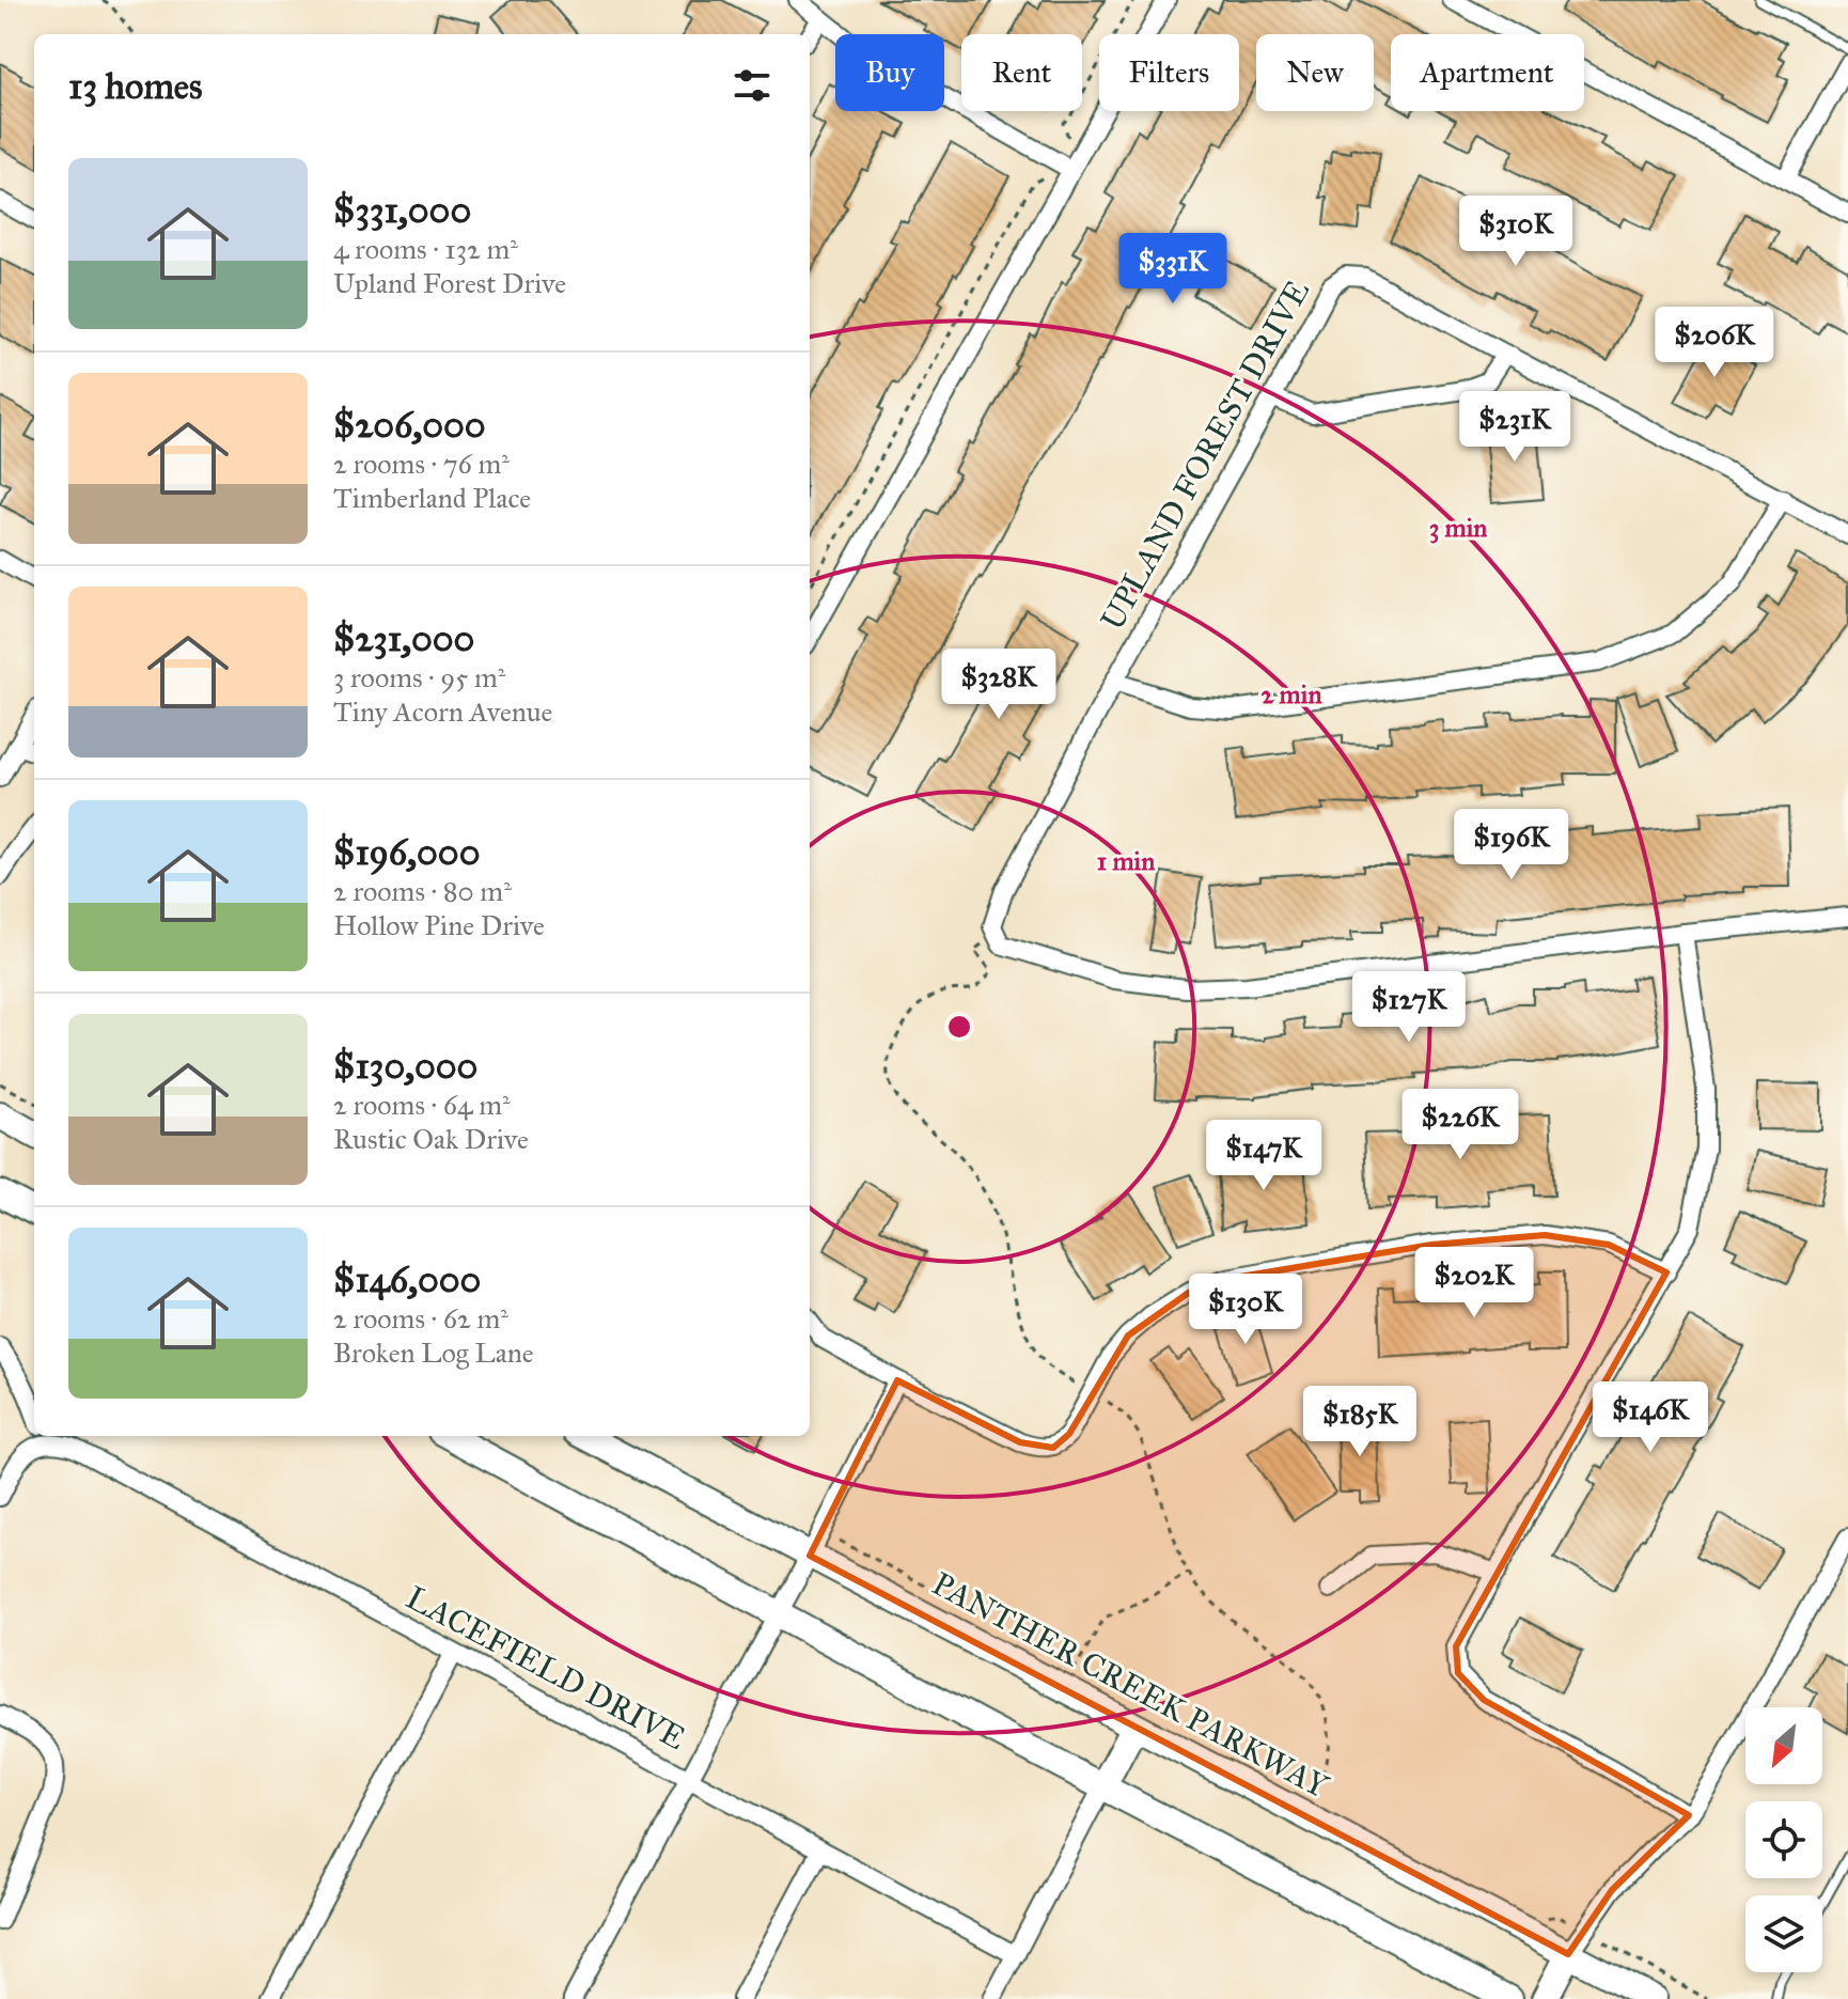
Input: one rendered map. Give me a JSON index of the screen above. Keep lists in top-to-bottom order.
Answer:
{
  "streets": {
    "main road": ["PANTHER CREEK PARKWAY"],
    "street": ["UPLAND FOREST DRIVE", "LACEFIELD DRIVE"]
  },
  "north": "bottom left",
  "page": {
    "chip": [
      "Buy",
      "Rent",
      "Filters",
      "New",
      "Apartment"
    ],
    "heading": "13 homes",
    "list": [
      {
        "name": "$331,000",
        "note": "4 rooms · 132 m² · Upland Forest Drive"
      },
      {
        "name": "$206,000",
        "note": "2 rooms · 76 m² · Timberland Place"
      },
      {
        "name": "$231,000",
        "note": "3 rooms · 95 m² · Tiny Acorn Avenue"
      },
      {
        "name": "$196,000",
        "note": "2 rooms · 80 m² · Hollow Pine Drive"
      },
      {
        "name": "$130,000",
        "note": "2 rooms · 64 m² · Rustic Oak Drive"
      },
      {
        "name": "$146,000",
        "note": "2 rooms · 62 m² · Broken Log Lane"
      }
    ],
    "price": [
      "$310K",
      "$331K",
      "$206K",
      "$231K",
      "$328K",
      "$196K",
      "$127K",
      "$226K",
      "$147K",
      "$202K",
      "$130K",
      "$146K",
      "$185K"
    ]
  },
  "rings": ["3 min", "2 min", "1 min"]
}
